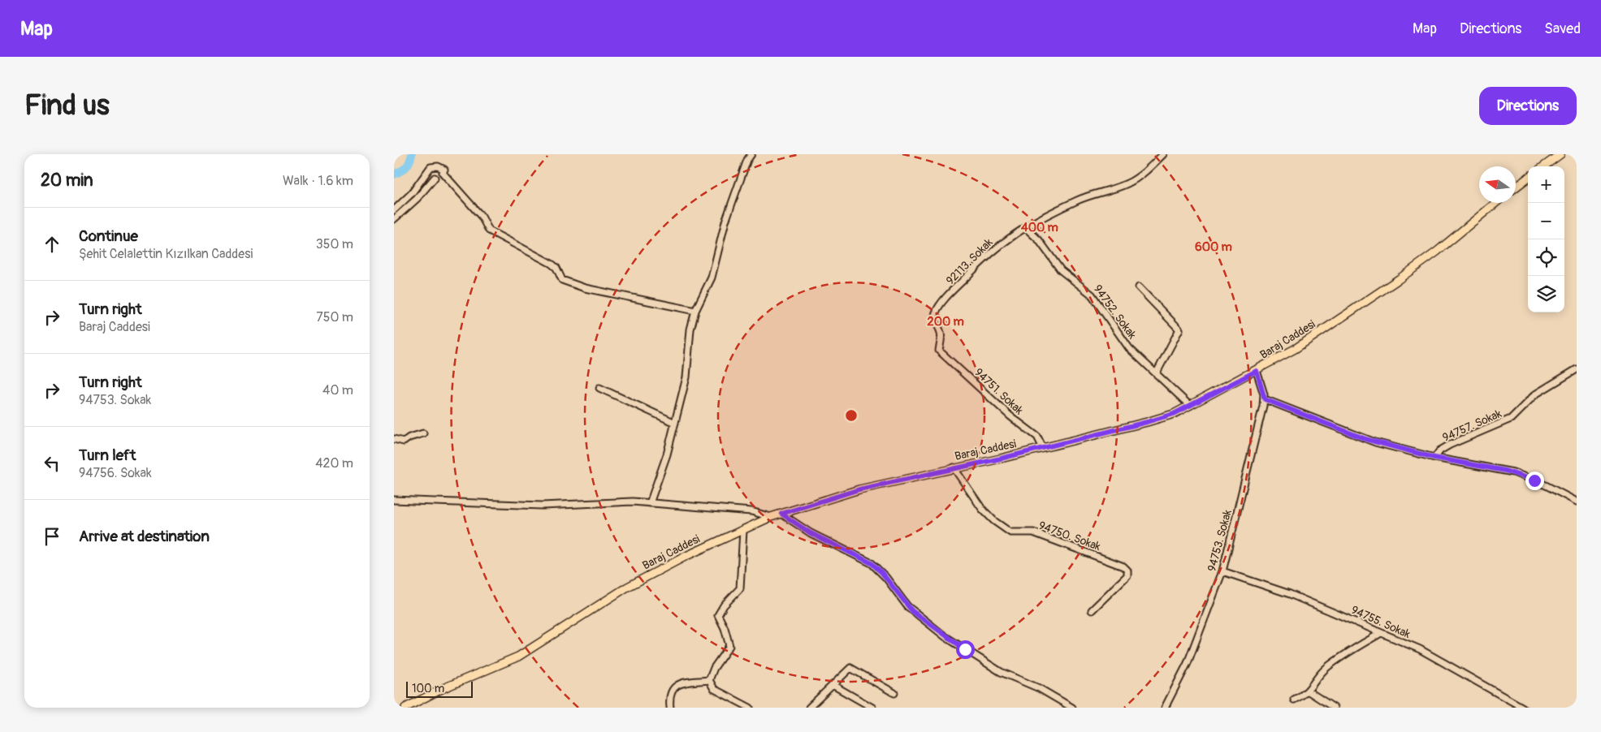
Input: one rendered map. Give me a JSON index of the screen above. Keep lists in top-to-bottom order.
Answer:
{
  "streets": {
    "main road": ["Baraj Caddesi"],
    "street": [
      "92113. Sokak",
      "94752. Sokak",
      "94751. Sokak",
      "94757. Sokak",
      "94750. Sokak",
      "94753. Sokak",
      "94755. Sokak"
    ]
  },
  "crossings": [
    ["92113. Sokak", "94752. Sokak"],
    ["92113. Sokak", "94751. Sokak"],
    ["94752. Sokak", "Baraj Caddesi"],
    ["Baraj Caddesi", "94751. Sokak"],
    ["Baraj Caddesi", "94750. Sokak"],
    ["Baraj Caddesi", "94753. Sokak"],
    ["94753. Sokak", "94755. Sokak"]
  ],
  "scale_bar": "100 m",
  "north": "left",
  "page": {
    "header": "Map",
    "nav": ["Map", "Directions", "Saved"],
    "buttons": "Directions",
    "title": "Find us",
    "heading": ["20 min", "Walk · 1.6 km"],
    "map_buttons": ["+", "−"],
    "list": [
      ["Continue", "Şehit Celalettin Kızılkan Caddesi", "350 m"],
      ["Turn right", "Baraj Caddesi", "750 m"],
      ["Turn right", "94753. Sokak", "40 m"],
      ["Turn left", "94756. Sokak", "420 m"],
      "Arrive at destination"
    ],
    "scale": "100 m"
  },
  "rings": ["400 m", "600 m", "200 m"]
}
